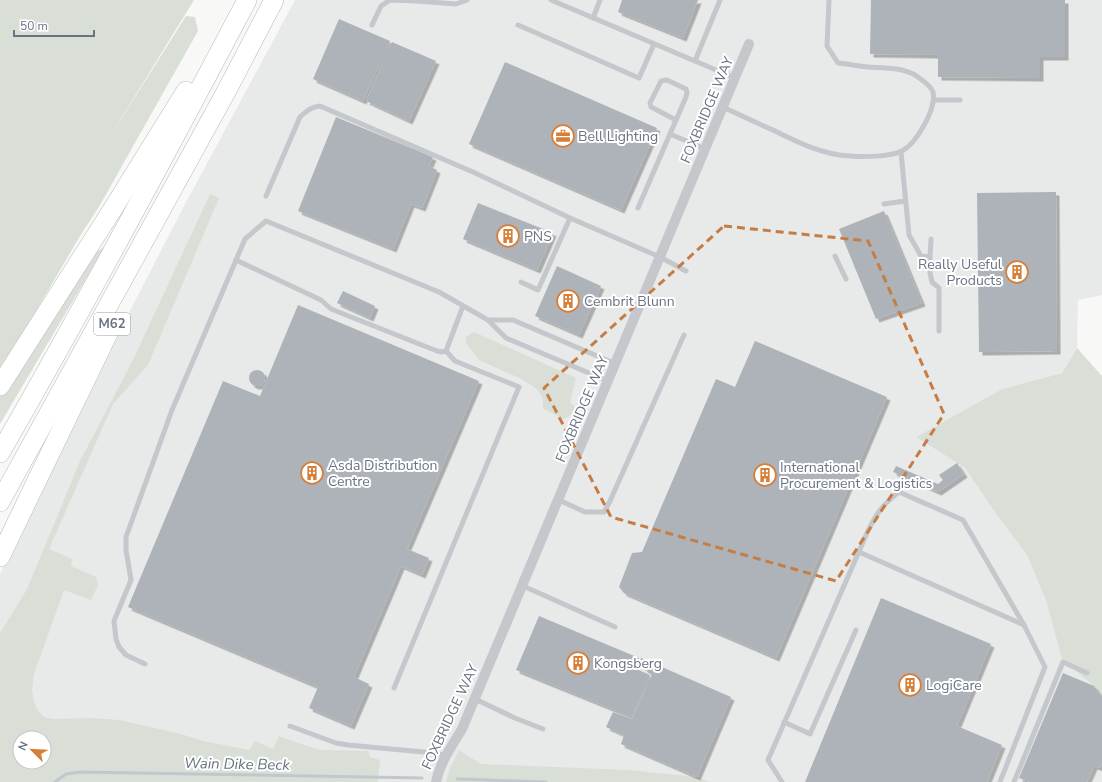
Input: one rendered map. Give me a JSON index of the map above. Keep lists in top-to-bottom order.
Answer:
{
  "streets": {
    "highway": ["M62"],
    "street": ["FOXBRIDGE WAY"]
  },
  "water": ["Wain Dike Beck"],
  "places": {
    "office": ["Bell Lighting"],
    "building": [
      "PNS",
      "Really Useful Products",
      "Cembrit Blunn",
      "Asda Distribution Centre",
      "International Procurement & Logistics",
      "Kongsberg",
      "LogiCare"
    ]
  },
  "scale_bar": "50 m",
  "north": "top left"
}
